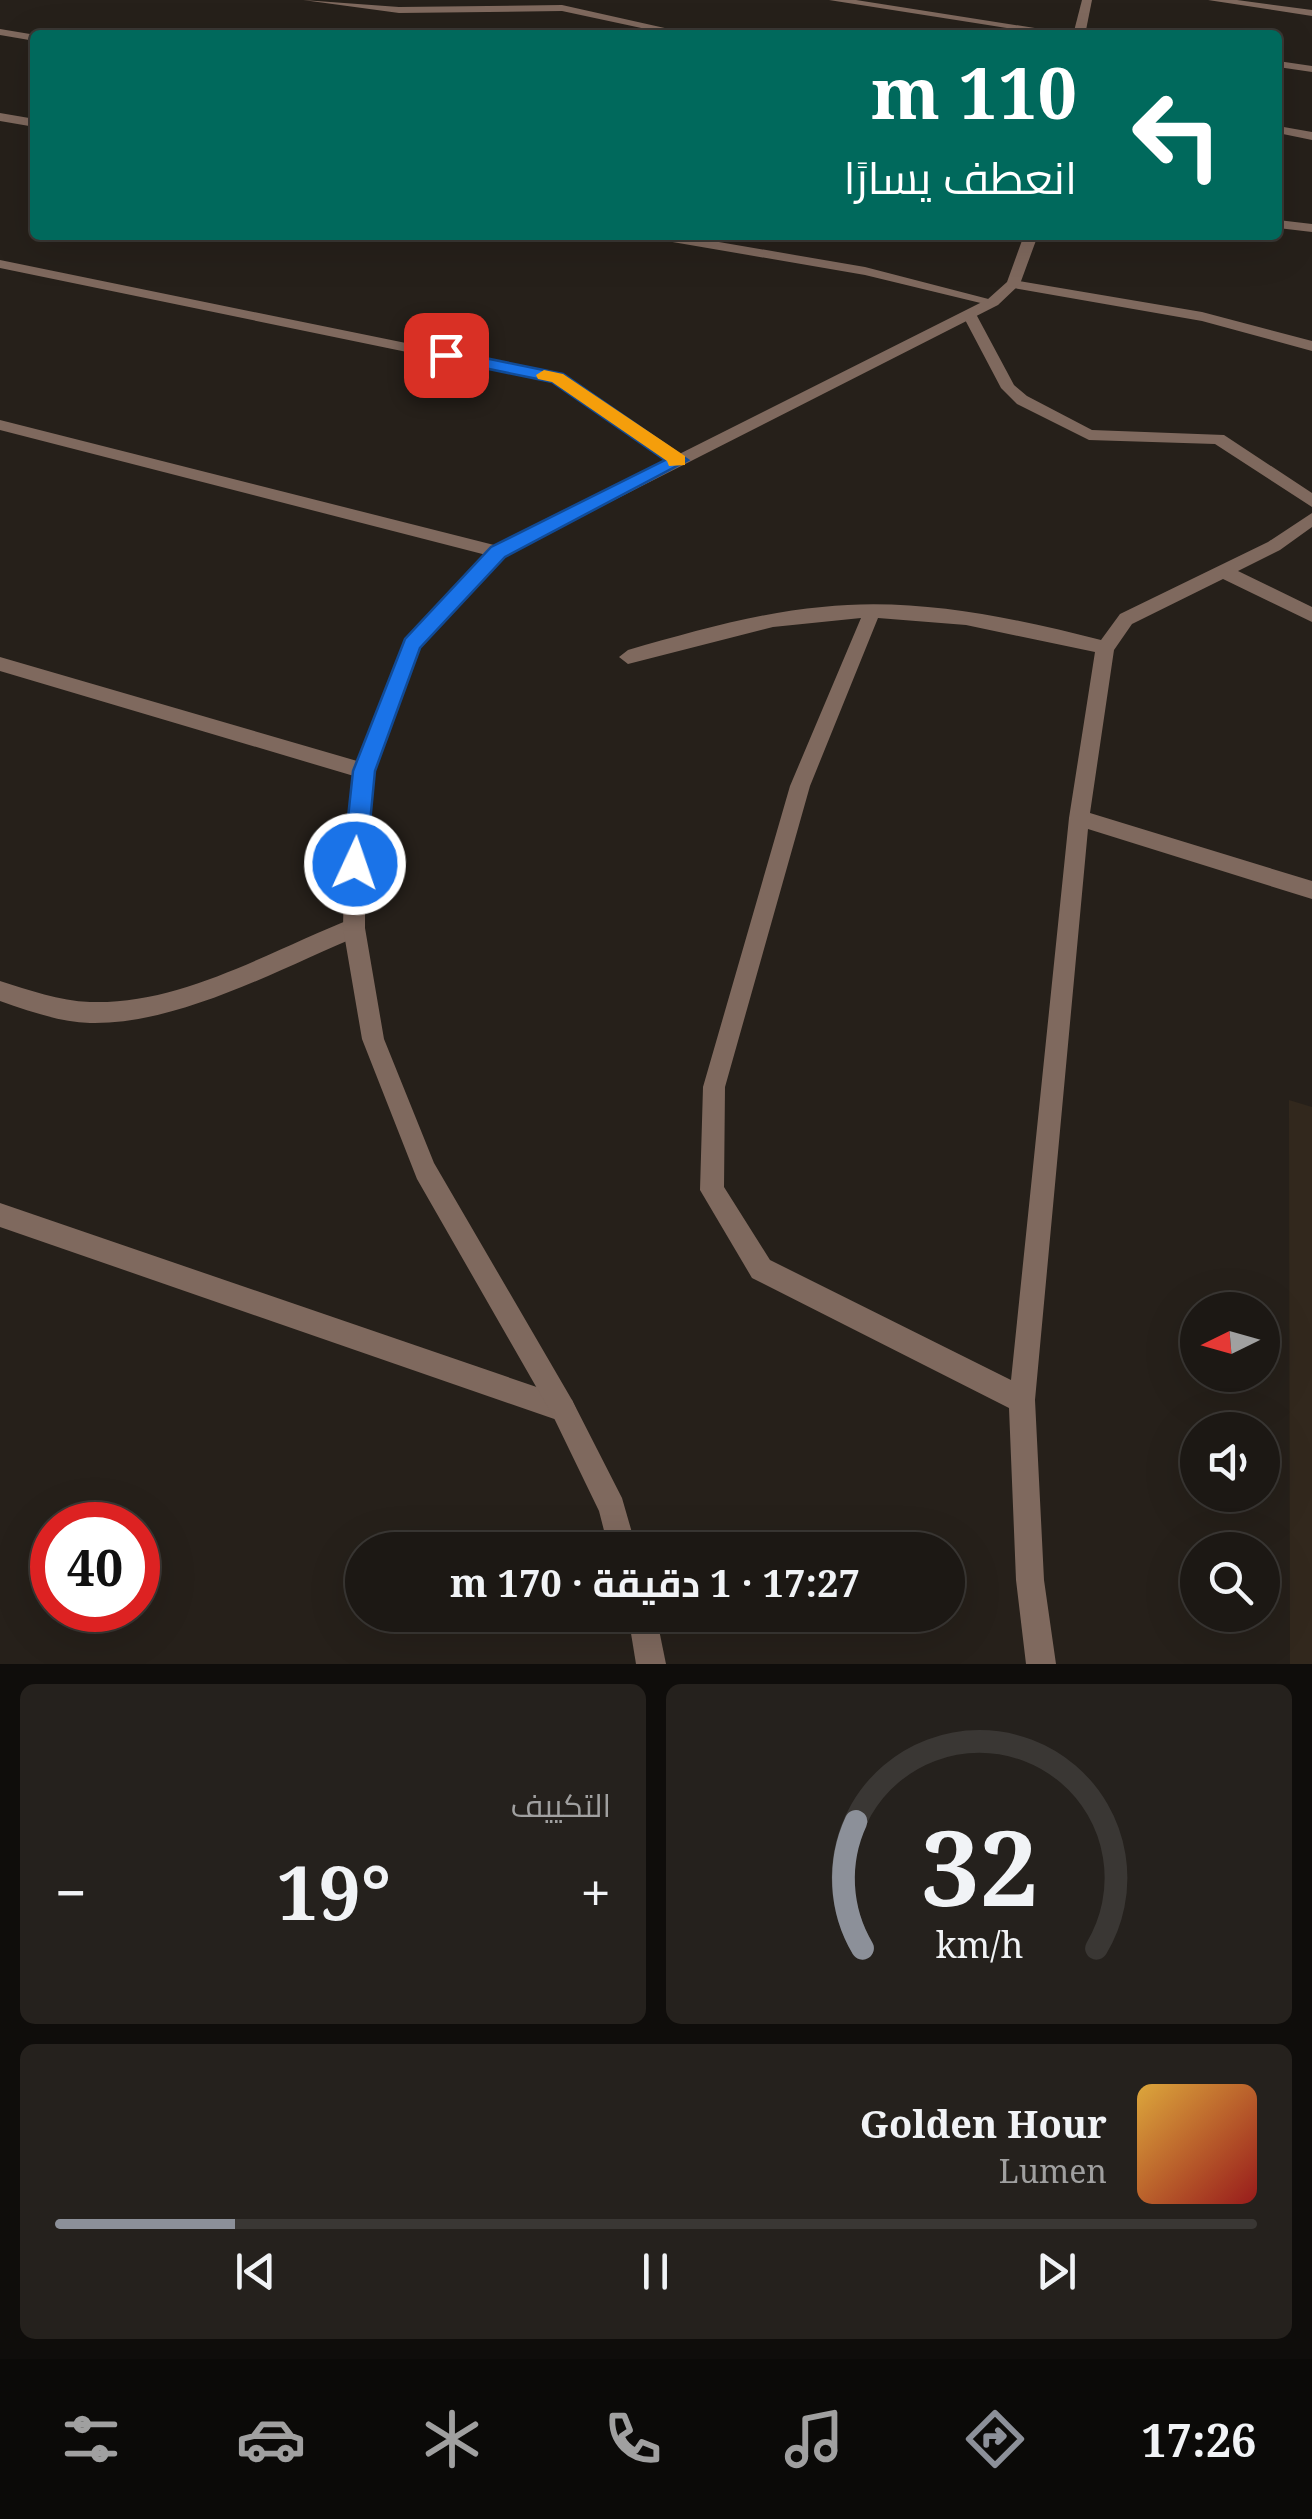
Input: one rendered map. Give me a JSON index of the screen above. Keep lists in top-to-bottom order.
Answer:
{
  "north": "left",
  "page": {
    "turn": ["110 m", "انعطف يسارًا"],
    "limit": "40",
    "trip": "17:27 · 1 دقيقة · 170 m",
    "tile": "التكييف",
    "heat": ["−", "19°", "+"],
    "song": ["Golden Hour", "Lumen"],
    "tabs": "17:26",
    "gauge": ["32", "km/h"]
  }
}
